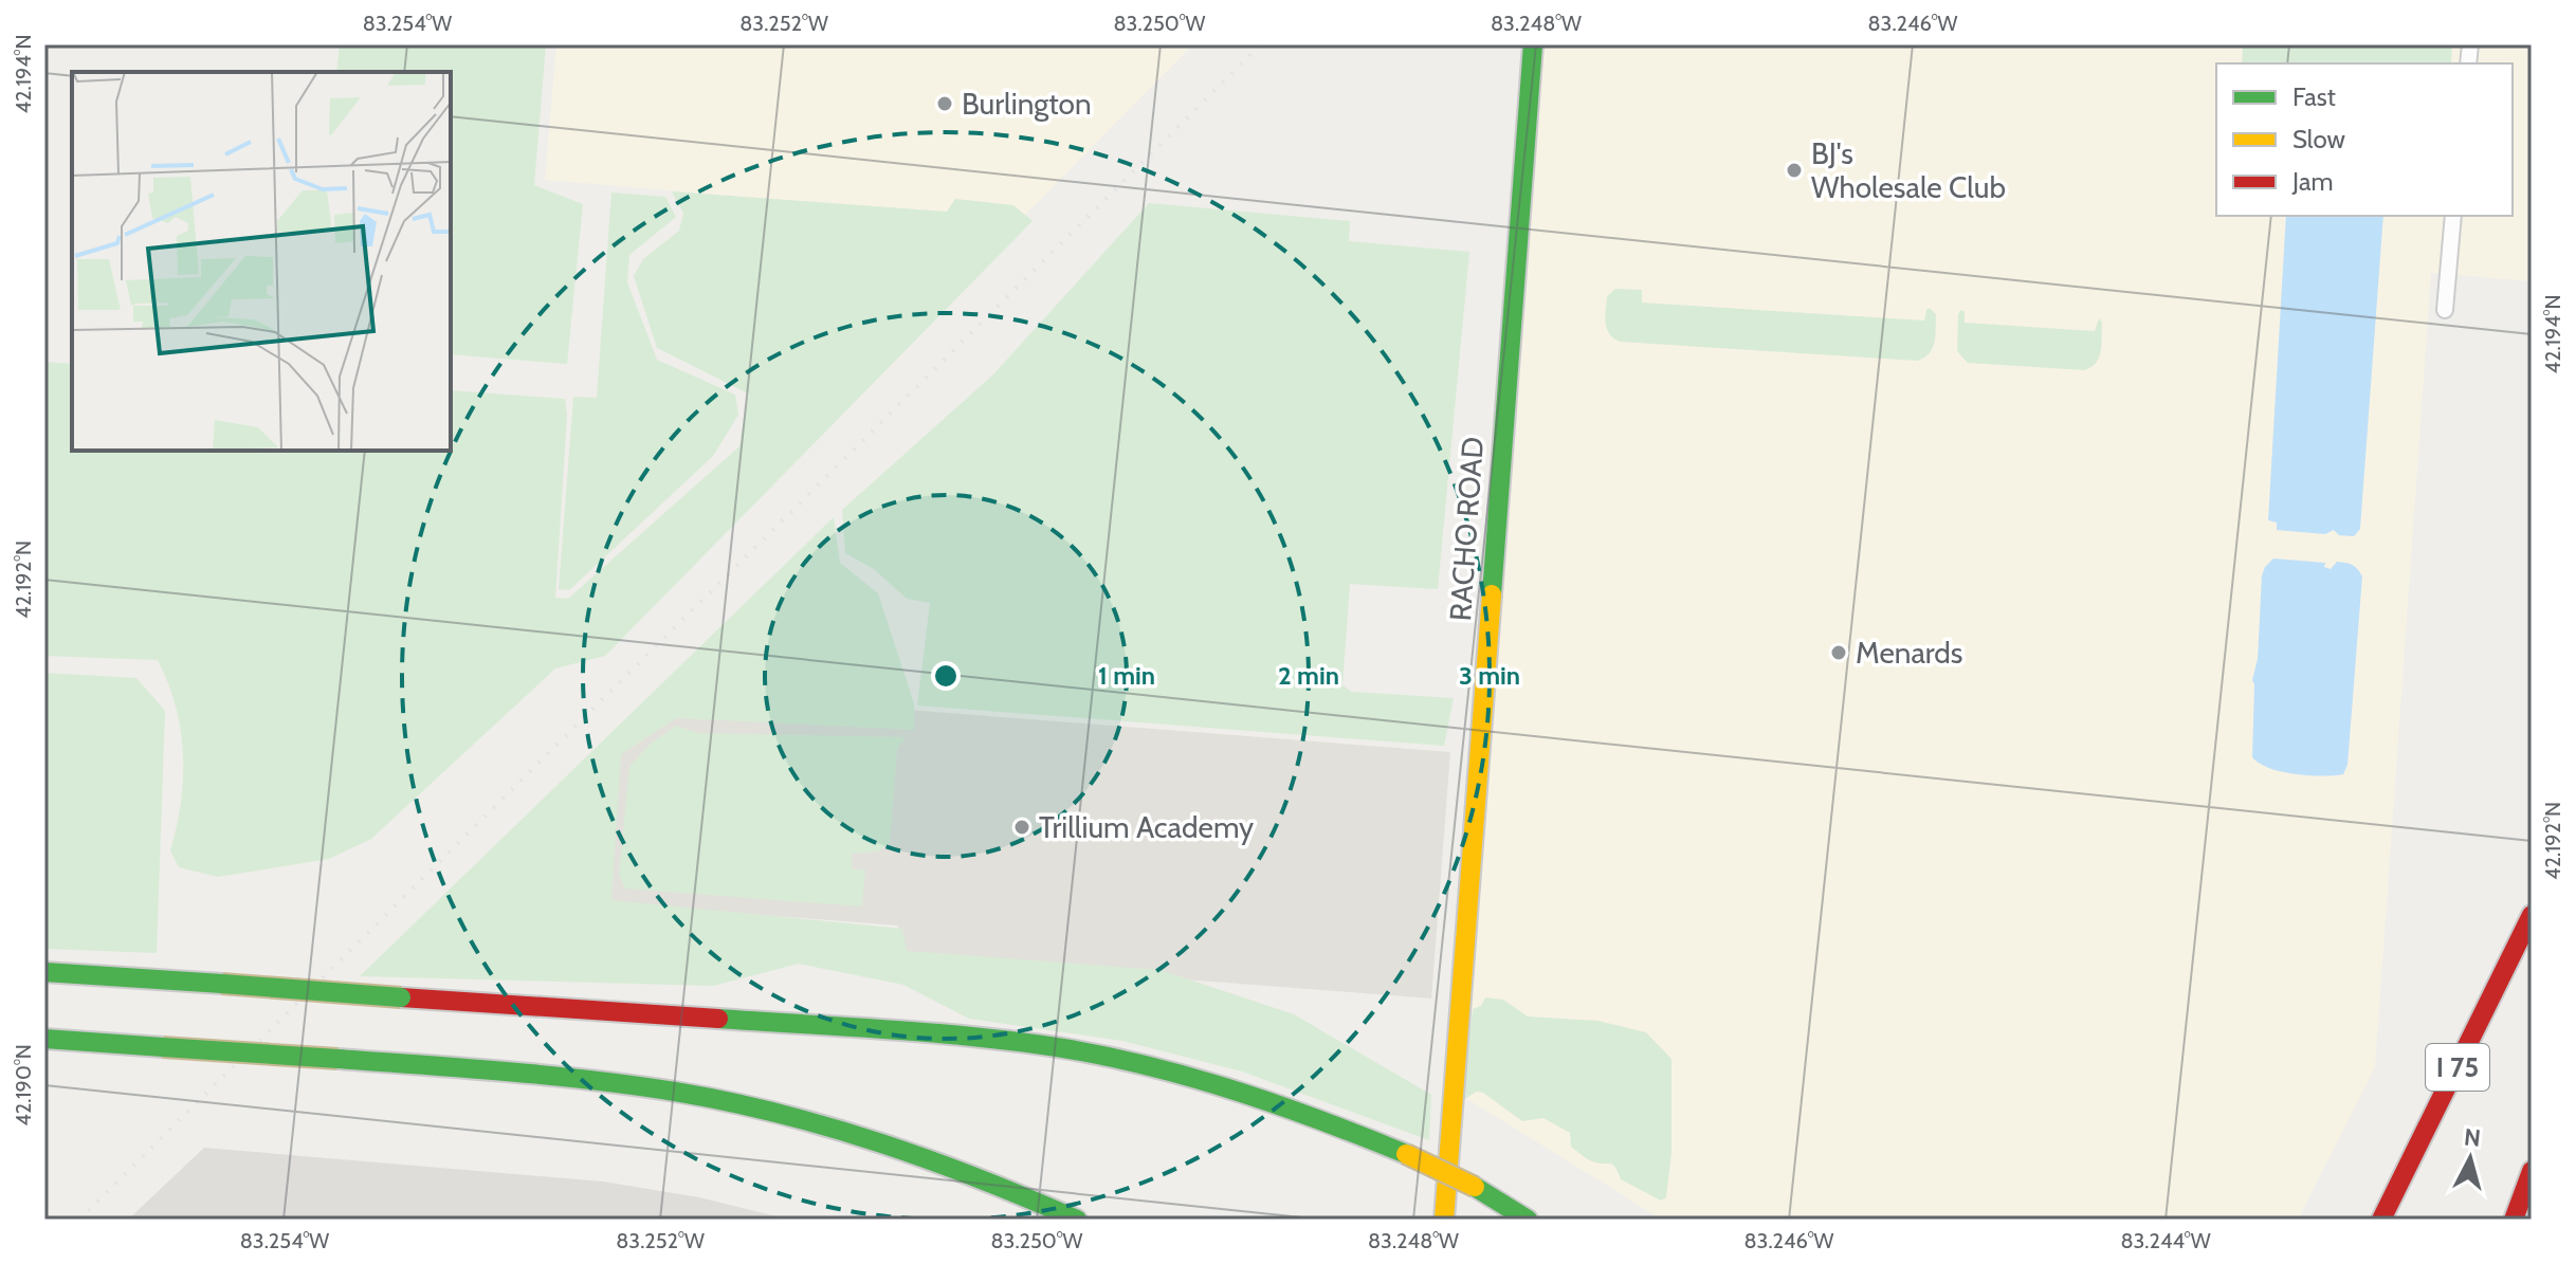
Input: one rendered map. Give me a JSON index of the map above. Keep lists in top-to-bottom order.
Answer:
{
  "streets": {
    "main road": ["RACHO ROAD", "I 75"]
  },
  "places": [
    "Burlington",
    "BJ's Wholesale Club",
    "Menards",
    "Trillium Academy"
  ],
  "legend": ["Fast", "Slow", "Jam"],
  "north": "top",
  "coordinates": [
    "83.254°W",
    "83.252°W",
    "83.250°W",
    "83.248°W",
    "83.246°W",
    "42.194°N",
    "42.192°N",
    "42.190°N",
    "83.244°W"
  ],
  "rings": ["1 min", "2 min", "3 min"]
}
